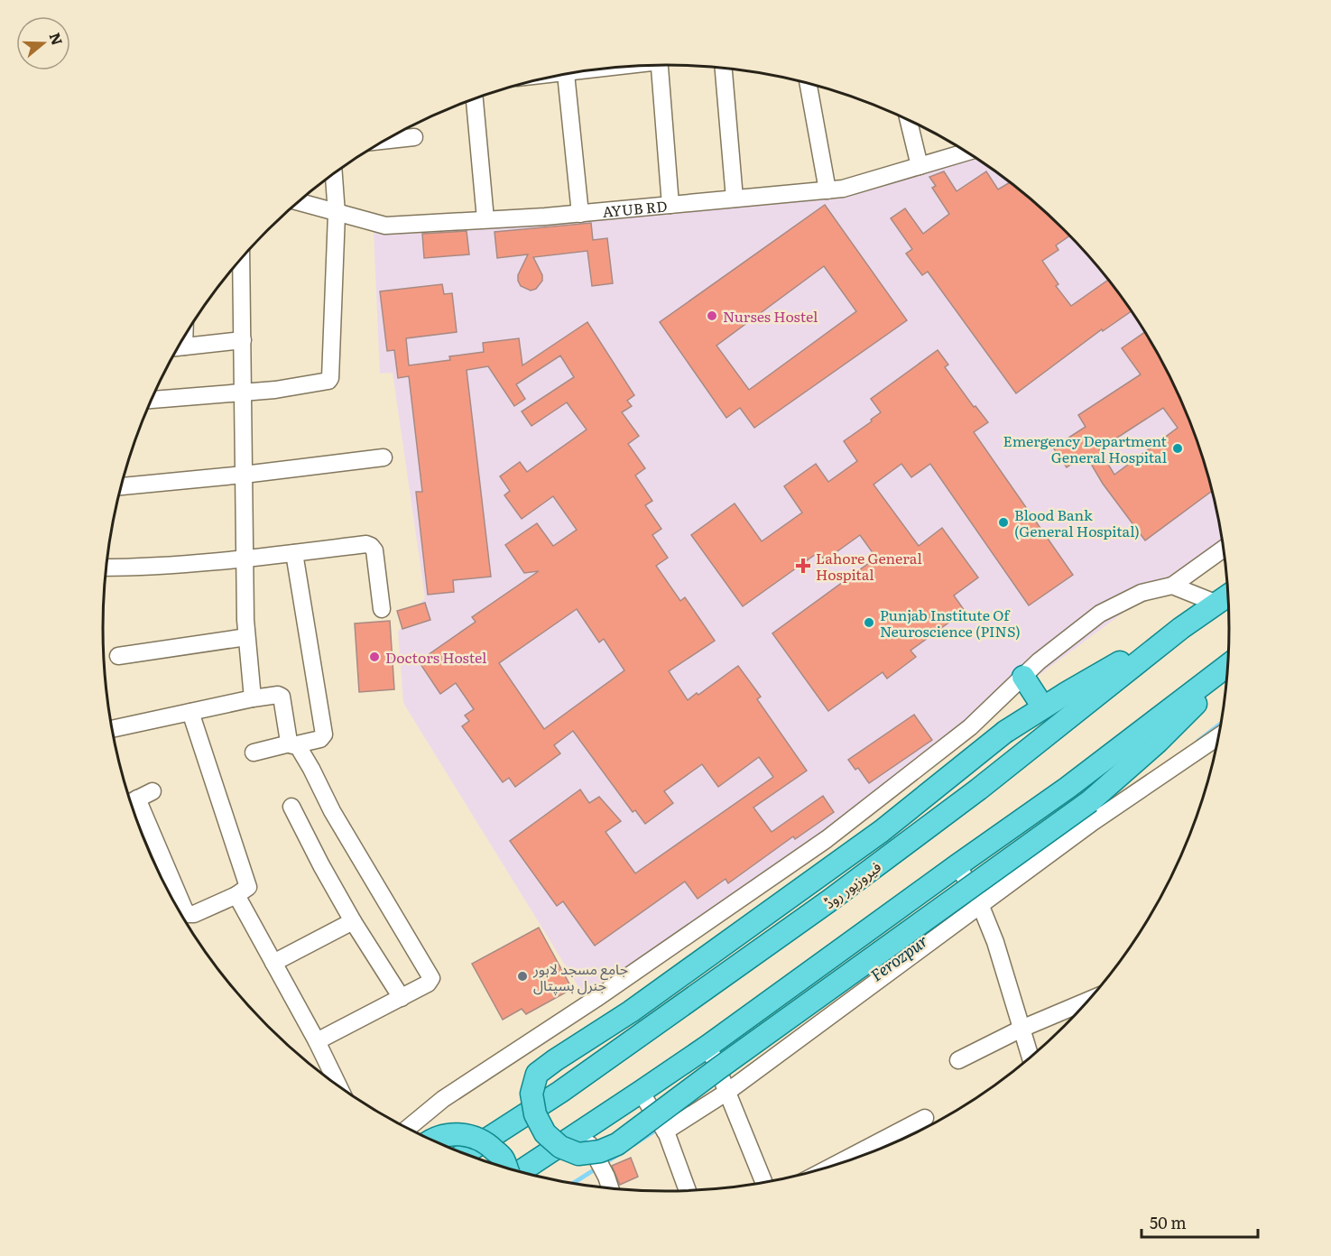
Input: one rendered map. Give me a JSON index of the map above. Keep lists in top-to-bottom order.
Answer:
{
  "streets": {
    "main road": ["فیروزپور روڈ"],
    "street": ["AYUB RD"]
  },
  "water": ["Ferozpur"],
  "places": {
    "other": [
      "Nurses Hostel",
      "Emergency Department General Hospital",
      "Blood Bank (General Hospital)",
      "Punjab Institute Of Neuroscience (PINS)",
      "Doctors Hostel",
      "جامع مسجد لاہور جنرل ہسپتال"
    ],
    "health": ["Lahore General Hospital"]
  },
  "scale_bar": "50 m",
  "north": "right"
}
